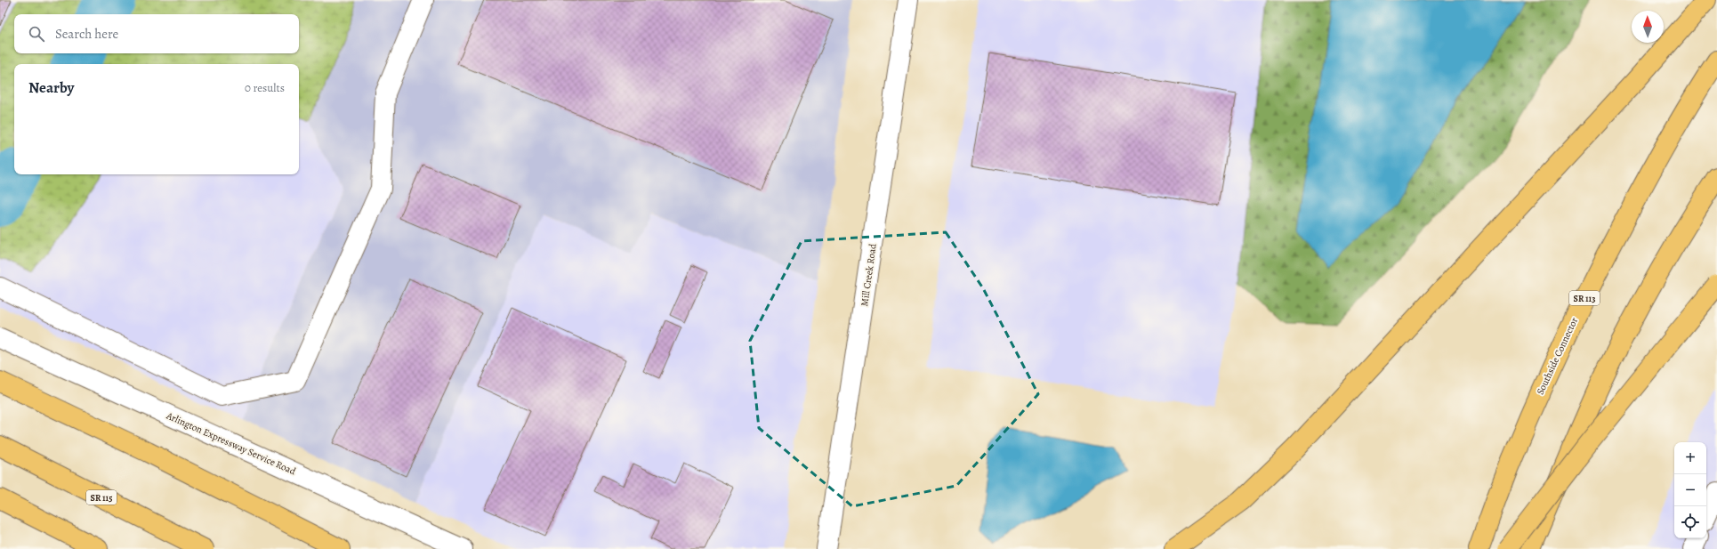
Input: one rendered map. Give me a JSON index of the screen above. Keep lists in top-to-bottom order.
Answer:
{
  "streets": {
    "highway": ["SR 113", "Southside Connector", "SR 115"],
    "street": ["Mill Creek Road", "Arlington Expressway Service Road"]
  },
  "north": "top",
  "page": {
    "search": "Search here",
    "heading": ["Nearby", "0 results"],
    "map_buttons": ["+", "−"]
  }
}
